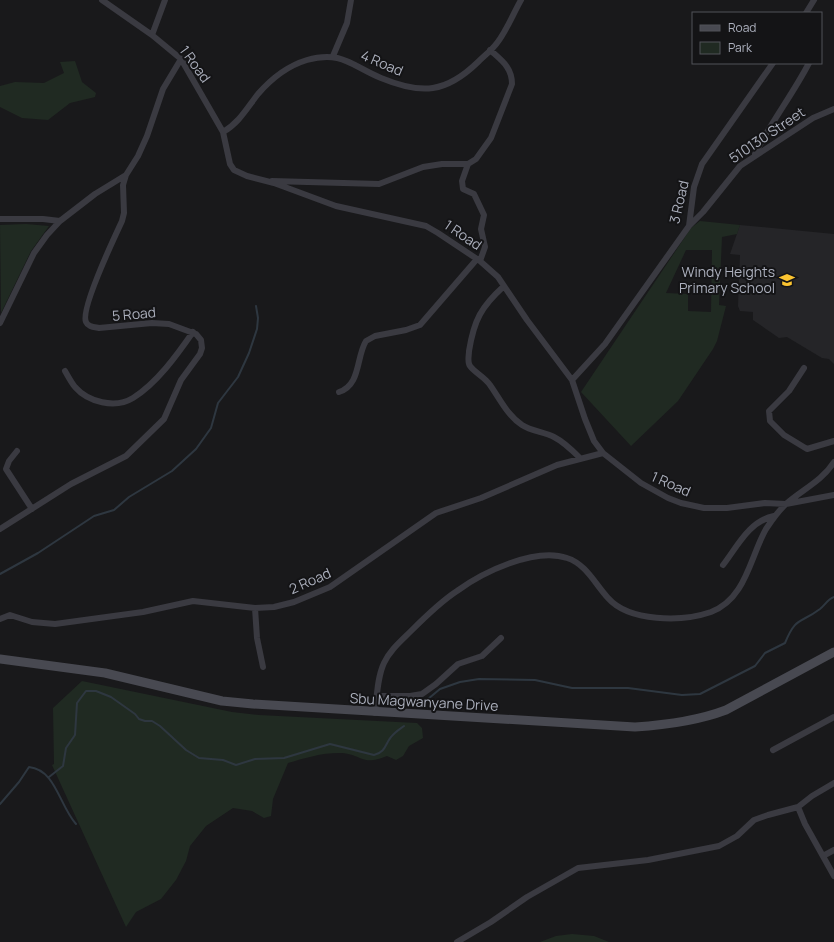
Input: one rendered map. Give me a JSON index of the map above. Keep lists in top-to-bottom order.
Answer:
{
  "streets": {
    "main road": ["Sbu Magwanyane Drive"],
    "street": [
      "4 Road",
      "1 Road",
      "510130 Street",
      "3 Road",
      "5 Road",
      "2 Road"
    ]
  },
  "crossings": [
    ["4 Road", "1 Road"],
    ["1 Road", "3 Road"],
    ["1 Road", "5 Road"],
    ["1 Road", "2 Road"],
    ["510130 Street", "3 Road"]
  ],
  "places": {
    "school or university": ["Windy Heights Primary School"]
  },
  "legend": ["Road", "Park"]
}
